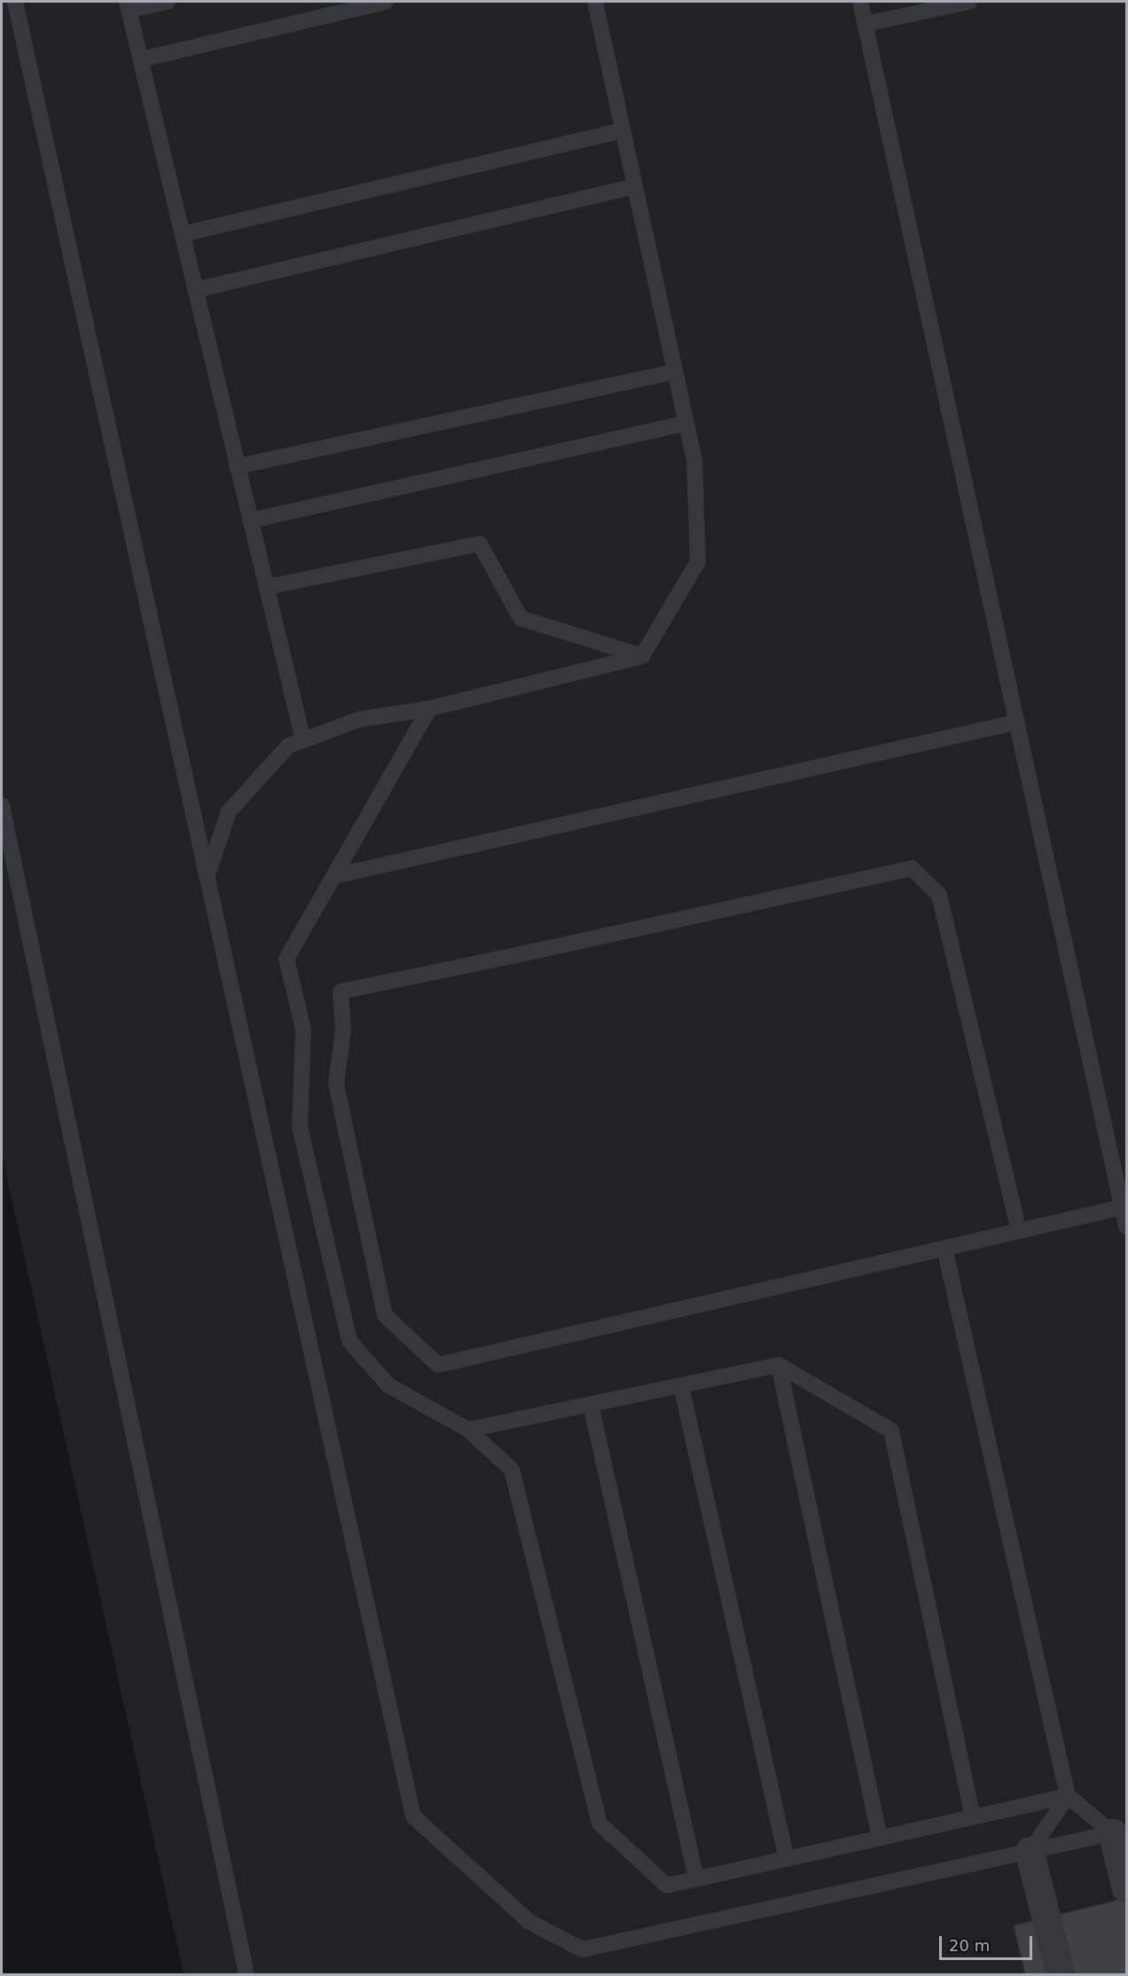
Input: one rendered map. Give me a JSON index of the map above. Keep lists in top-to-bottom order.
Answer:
{
  "scale_bar": "20 m"
}
